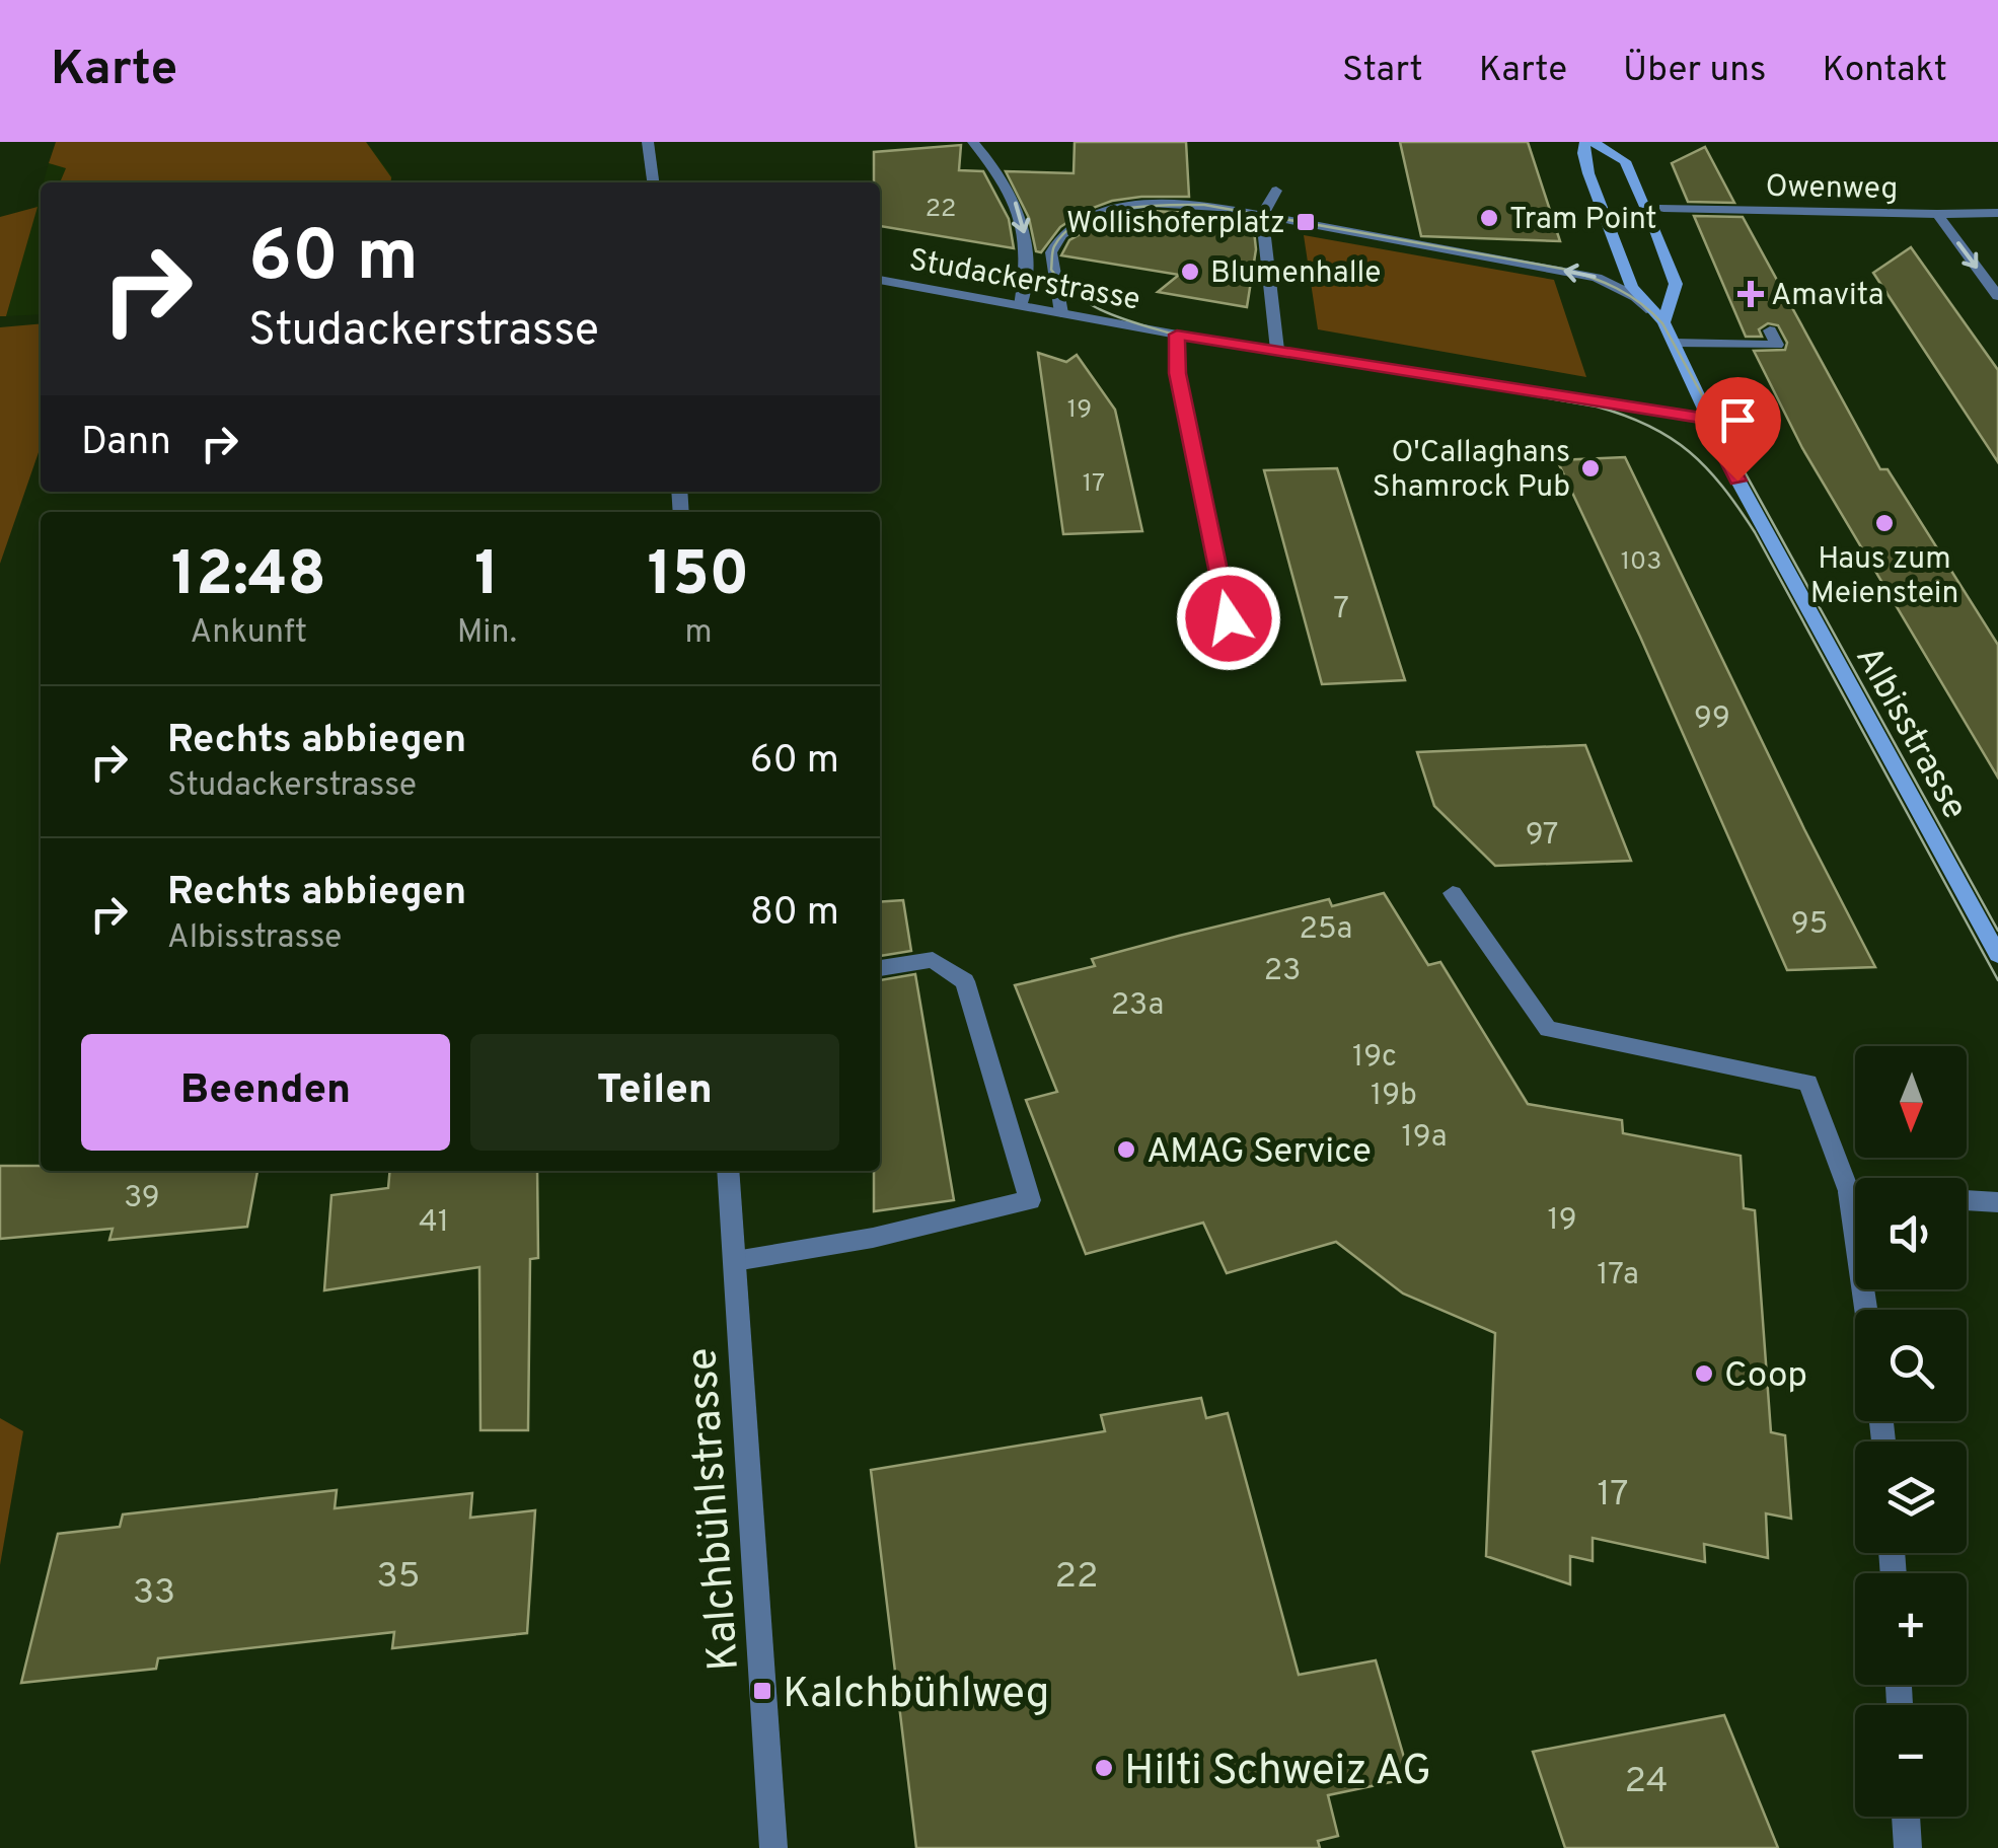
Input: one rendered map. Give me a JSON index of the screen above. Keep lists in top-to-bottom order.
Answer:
{
  "streets": {
    "main road": ["Albisstrasse"],
    "street": ["Owenweg", "Studackerstrasse", "Kalchbühlstrasse"]
  },
  "crossings": [
    ["Studackerstrasse", "Albisstrasse"]
  ],
  "places": {
    "other": [
      "Tram Point",
      "Blumenhalle",
      "O'Callaghans Shamrock Pub",
      "Haus zum Meienstein",
      "AMAG Service",
      "Coop",
      "Hilti Schweiz AG"
    ],
    "transit": ["Wollishoferplatz", "Kalchbühlweg"],
    "health": ["Amavita"]
  },
  "house_numbers": [
    "22",
    "19",
    "17",
    "103",
    "7",
    "99",
    "97",
    "95",
    "25a",
    "23",
    "23a",
    "19c",
    "19b",
    "19a",
    "39",
    "19",
    "41",
    "17a",
    "17",
    "35",
    "22",
    "33",
    "24"
  ],
  "north": "bottom",
  "page": {
    "header": "Karte",
    "nav": [
      "Start",
      "Karte",
      "Über uns",
      "Kontakt"
    ],
    "turn": ["60 m", "Studackerstrasse"],
    "then": "Dann",
    "eta": [
      "12:48",
      "Ankunft",
      "1",
      "Min.",
      "150",
      "m"
    ],
    "list": [
      {
        "name": "Rechts abbiegen",
        "note": "Studackerstrasse",
        "value": "60 m"
      },
      {
        "name": "Rechts abbiegen",
        "note": "Albisstrasse",
        "value": "80 m"
      }
    ],
    "buttons": ["Beenden", "Teilen"],
    "map_buttons": ["+", "−"]
  }
}
